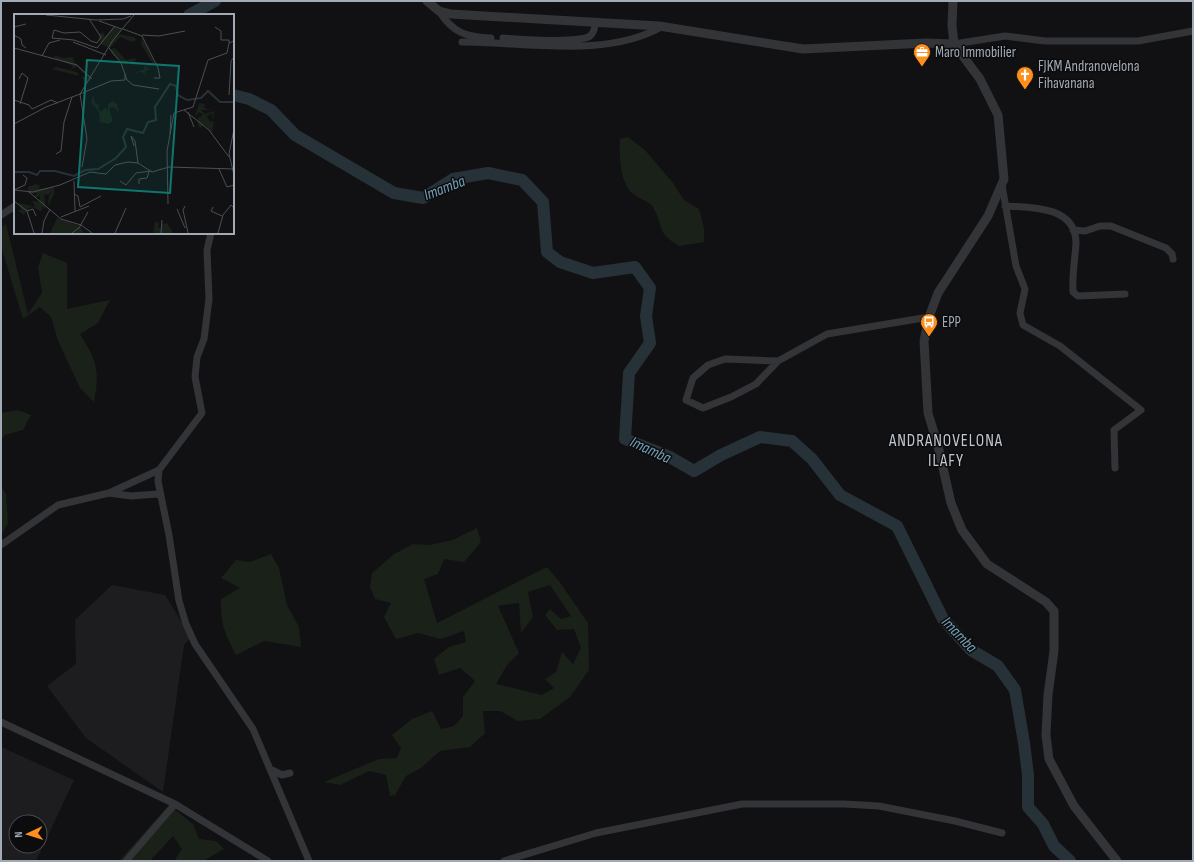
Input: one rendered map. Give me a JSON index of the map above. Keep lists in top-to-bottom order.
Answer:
{
  "districts": ["ANDRANOVELONA ILAFY"],
  "water": ["Imamba"],
  "places": {
    "office": ["Maro Immobilier"],
    "church": ["FJKM Andranovelona Fihavanana"],
    "bus stop": ["EPP"]
  },
  "north": "left"
}
